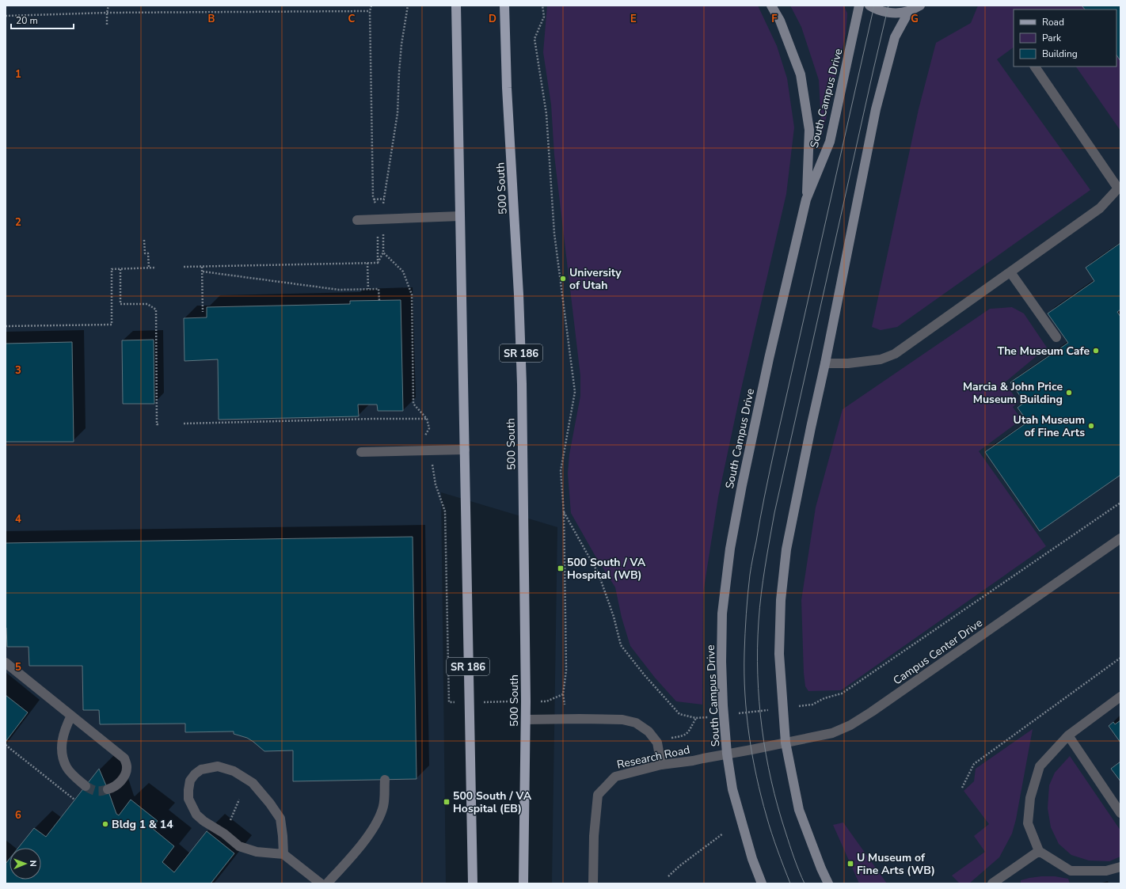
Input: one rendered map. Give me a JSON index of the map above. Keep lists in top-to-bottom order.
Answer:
{
  "streets": {
    "main road": ["500 South", "SR 186"],
    "street": ["South Campus Drive", "Campus Center Drive", "Research Road"]
  },
  "crossings": [
    ["South Campus Drive", "Research Road"],
    ["Campus Center Drive", "Research Road"]
  ],
  "places": {
    "other": [
      "University of Utah",
      "The Museum Cafe",
      "Marcia & John Price Museum Building",
      "Utah Museum of Fine Arts",
      "Bldg 1 & 14"
    ],
    "transit": ["500 South / VA Hospital (WB)", "500 South / VA Hospital (EB)", "U Museum of Fine Arts (WB)"]
  },
  "legend": ["Road", "Park", "Building"],
  "scale_bar": "20 m",
  "north": "right",
  "grid": {
    "columns": [
      "B",
      "C",
      "D",
      "E",
      "F",
      "G"
    ],
    "rows": [
      "1",
      "2",
      "3",
      "4",
      "5",
      "6"
    ]
  }
}
